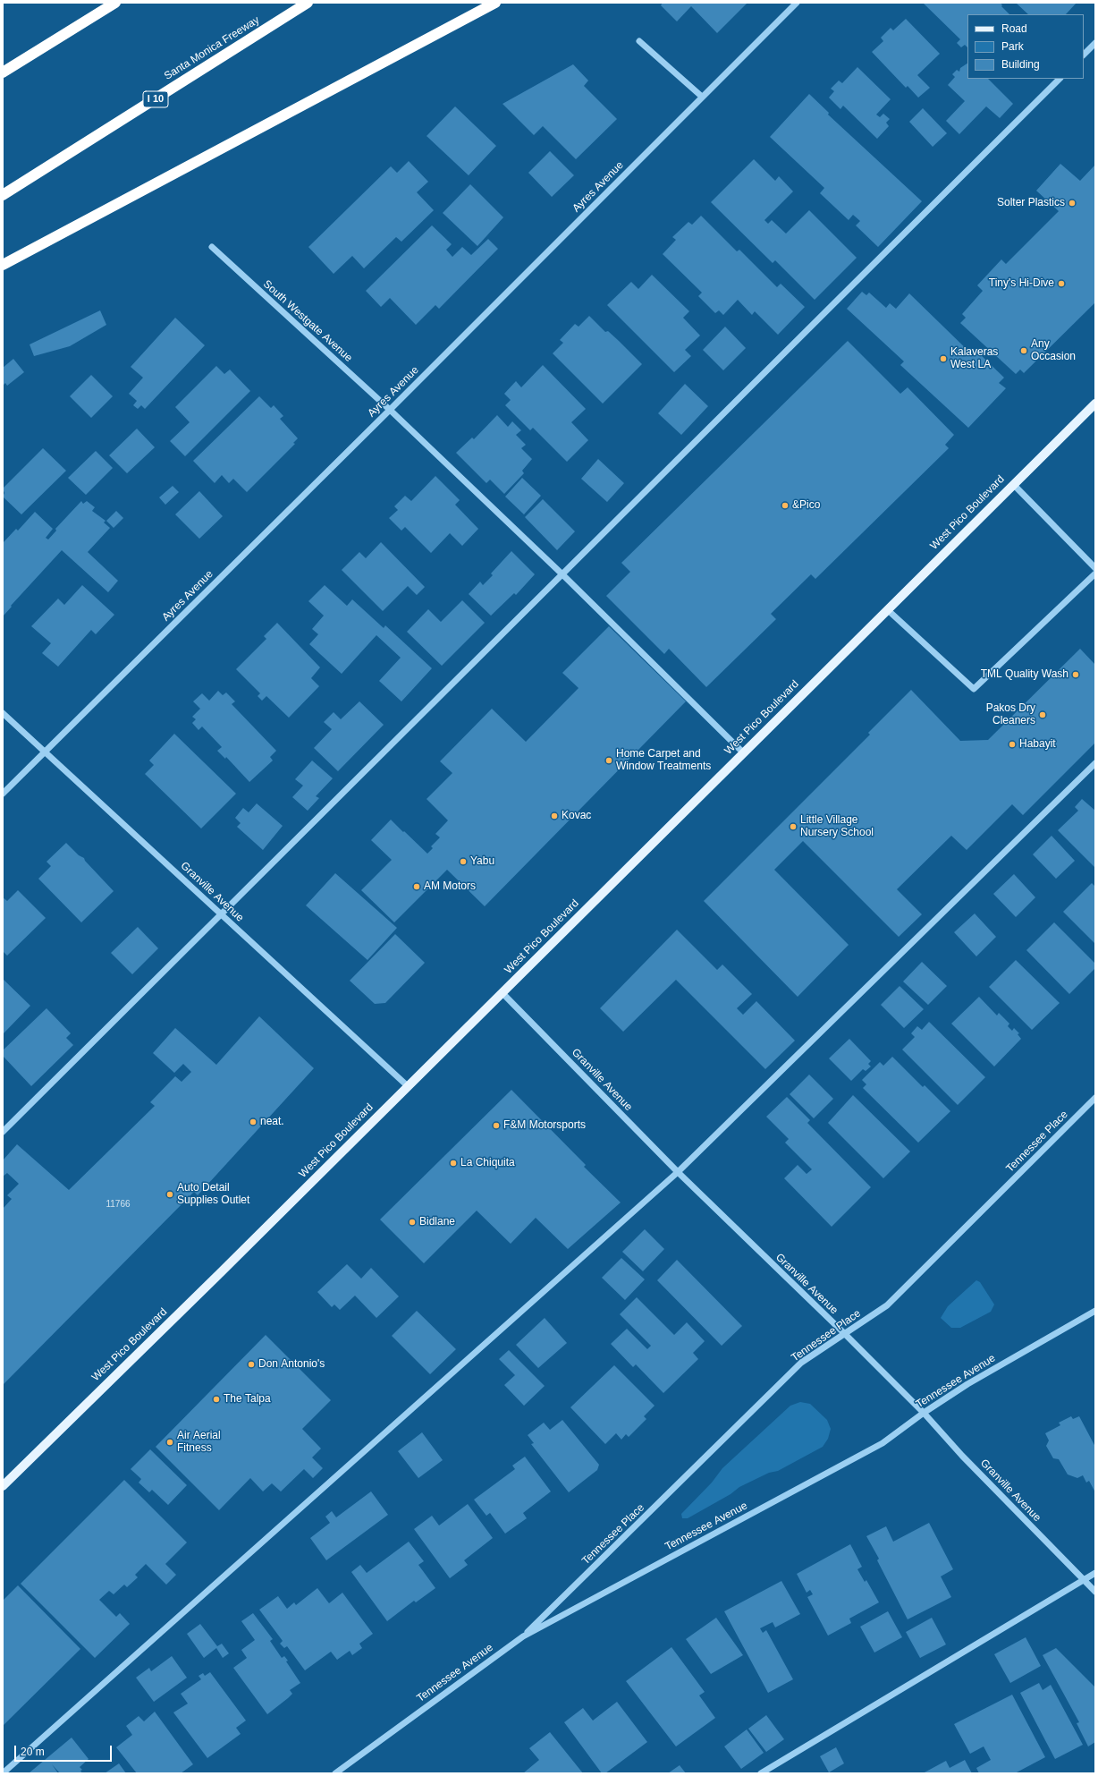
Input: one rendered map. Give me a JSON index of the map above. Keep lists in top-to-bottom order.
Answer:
{
  "streets": {
    "highway": ["Santa Monica Freeway", "I 10"],
    "main road": ["West Pico Boulevard"],
    "street": [
      "Ayres Avenue",
      "South Westgate Avenue",
      "Granville Avenue",
      "Tennessee Place",
      "Tennessee Avenue"
    ]
  },
  "crossings": [
    ["Ayres Avenue", "South Westgate Avenue"],
    ["Ayres Avenue", "Granville Avenue"],
    ["South Westgate Avenue", "West Pico Boulevard"],
    ["West Pico Boulevard", "Granville Avenue"],
    ["Granville Avenue", "Tennessee Place"],
    ["Granville Avenue", "Tennessee Avenue"],
    ["Tennessee Place", "Tennessee Avenue"]
  ],
  "places": [
    "Solter Plastics",
    "Tiny's Hi-Dive",
    "Any Occasion",
    "Kalaveras West LA",
    "&Pico",
    "TML Quality Wash",
    "Pakos Dry Cleaners",
    "Habayit",
    "Home Carpet and Window Treatments",
    "Kovac",
    "Little Village Nursery School",
    "Yabu",
    "AM Motors",
    "neat.",
    "F&M Motorsports",
    "La Chiquita",
    "Auto Detail Supplies Outlet",
    "Bidlane",
    "Don Antonio's",
    "The Talpa",
    "Air Aerial Fitness"
  ],
  "house_numbers": ["11766"],
  "legend": ["Road", "Park", "Building"],
  "scale_bar": "20 m"
}
